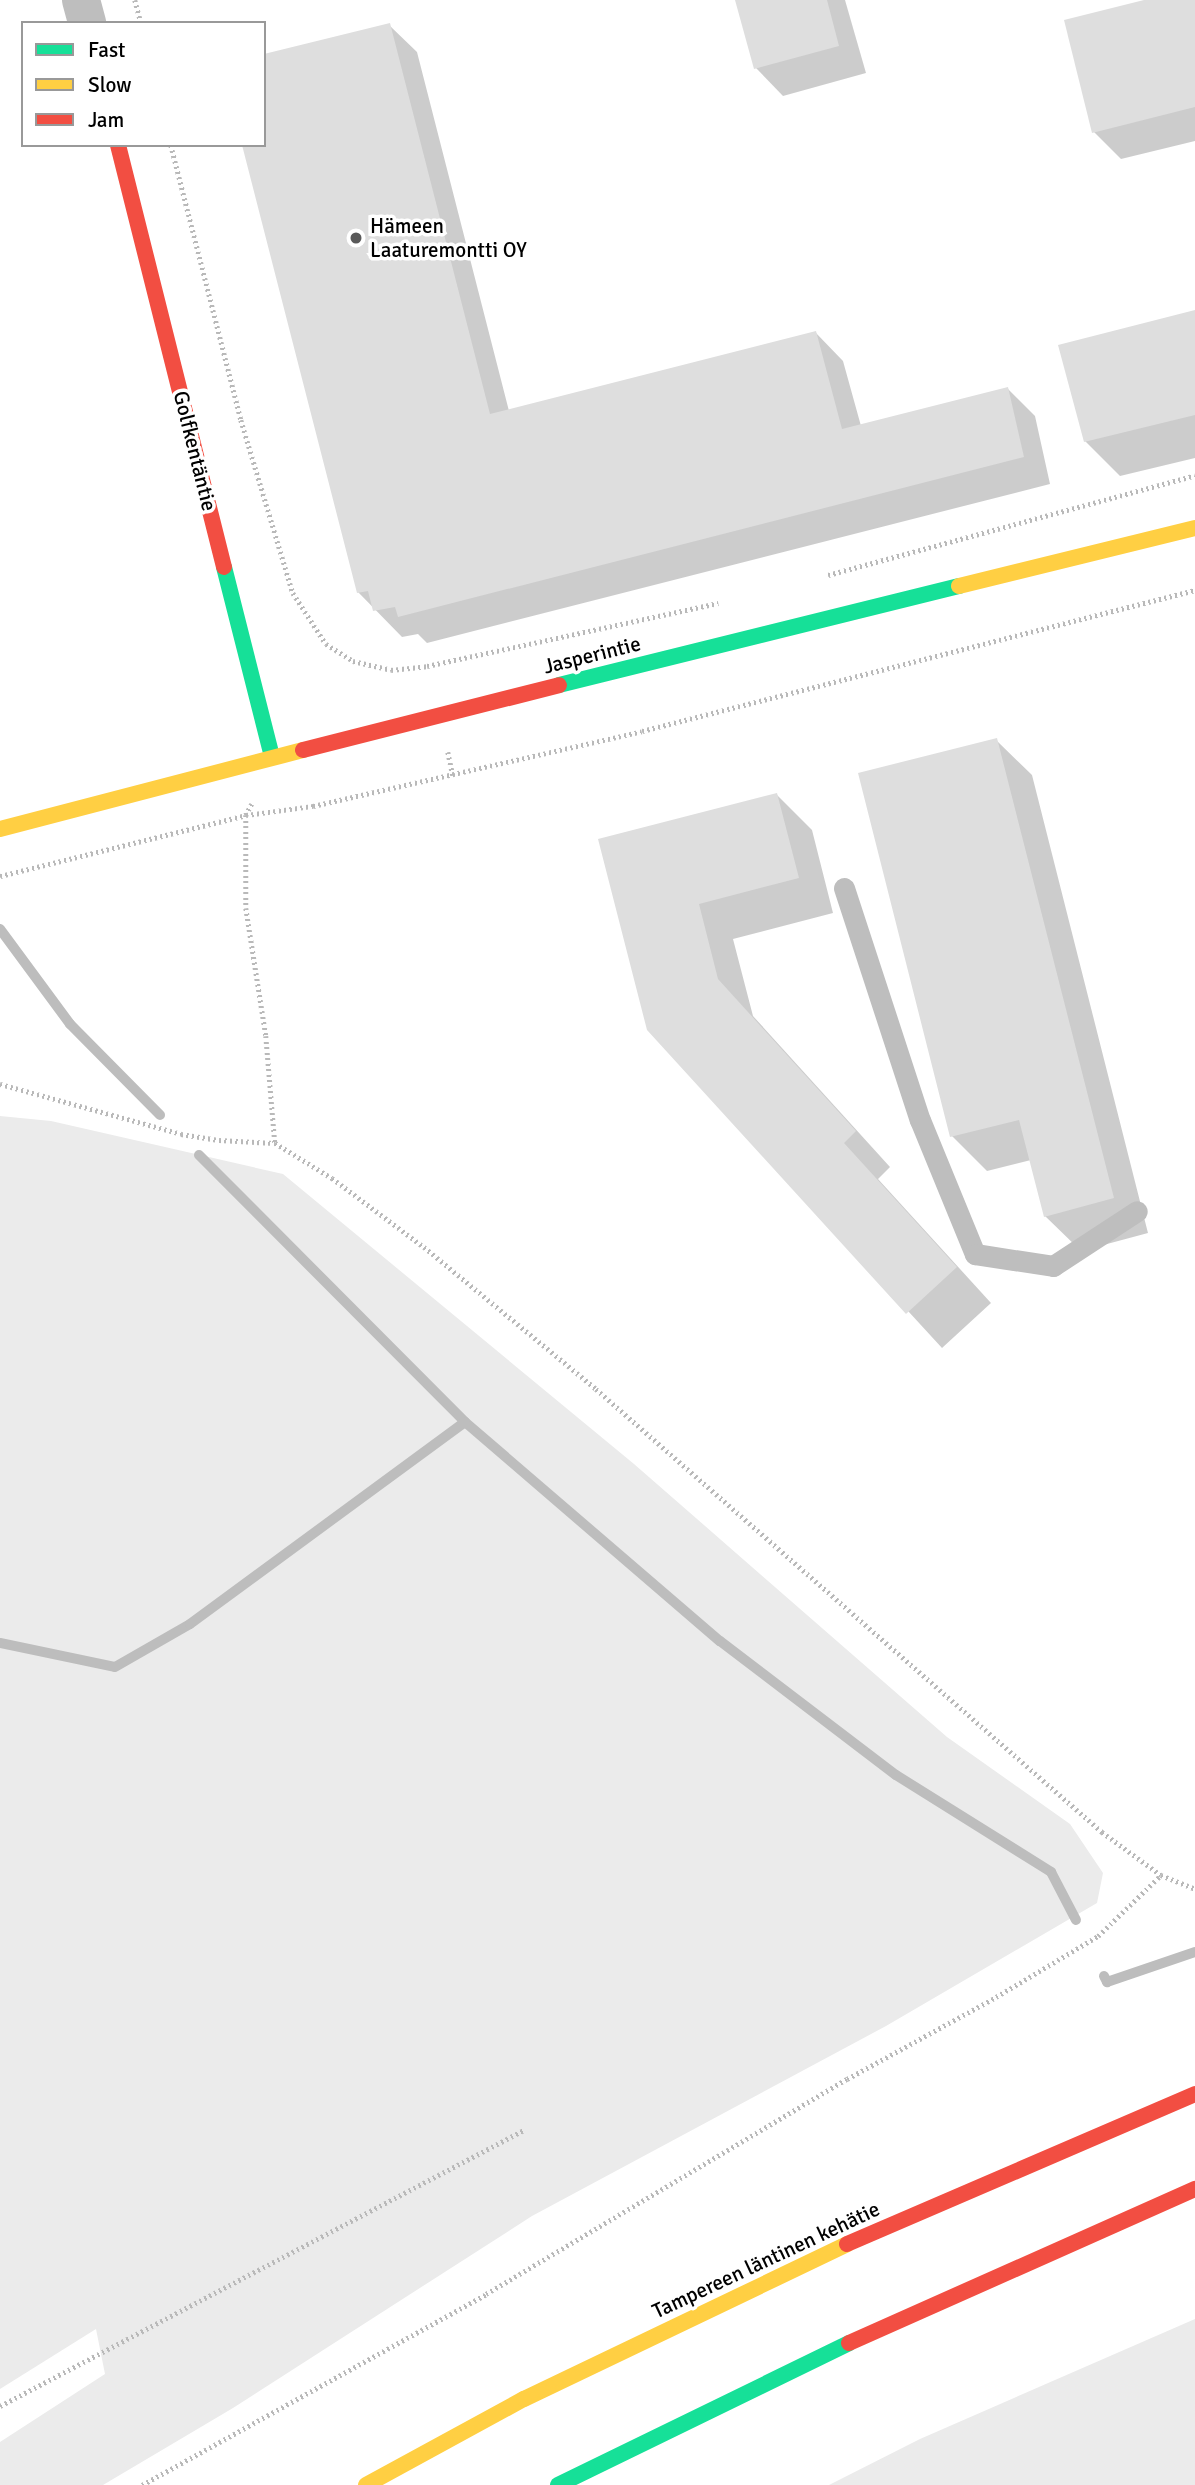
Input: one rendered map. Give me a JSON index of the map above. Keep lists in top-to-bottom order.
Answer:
{
  "streets": {
    "main road": ["Golfkentäntie", "Jasperintie", "Tampereen läntinen kehätie"]
  },
  "crossings": [
    ["Golfkentäntie", "Jasperintie"]
  ],
  "places": ["Hämeen Laaturemontti OY"],
  "legend": ["Fast", "Slow", "Jam"]
}
